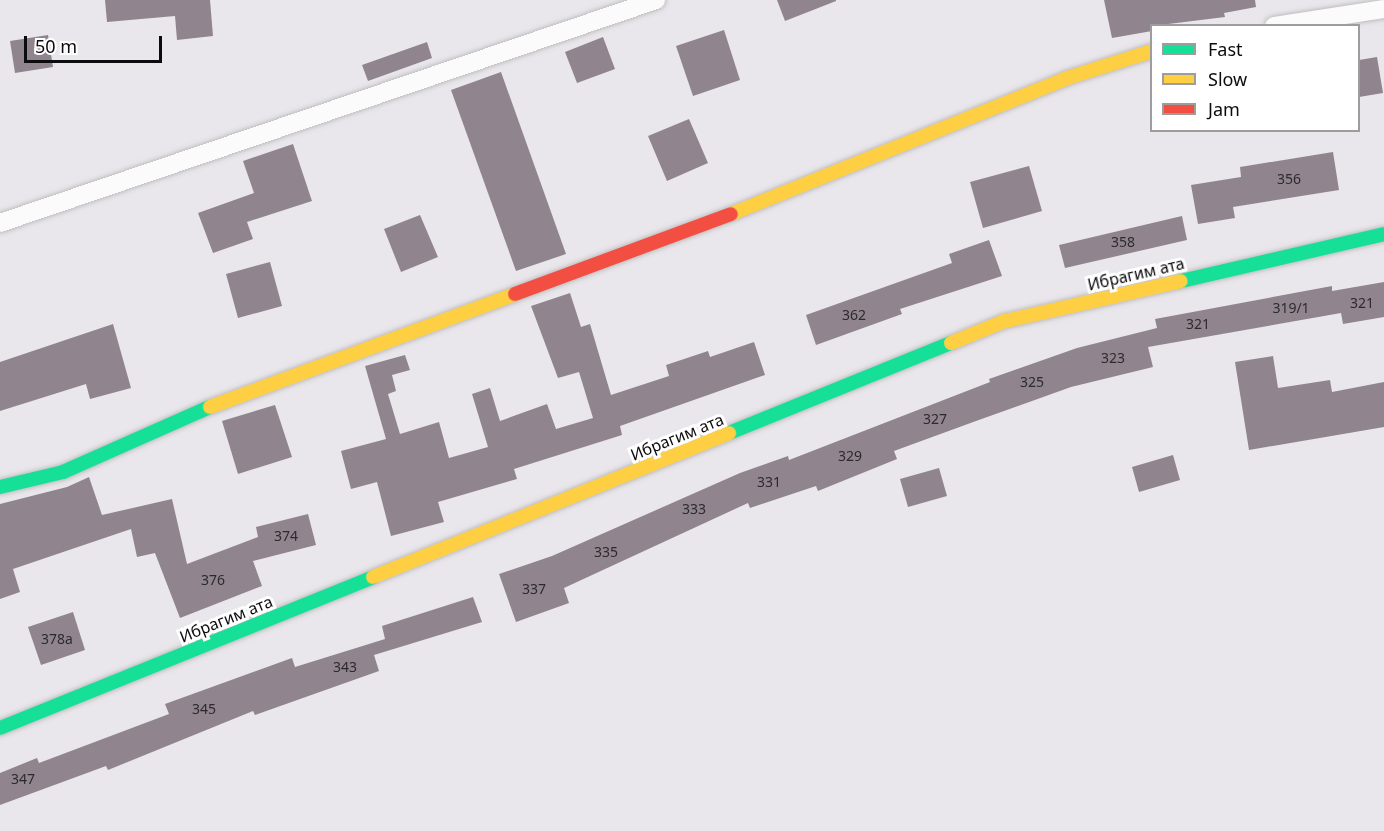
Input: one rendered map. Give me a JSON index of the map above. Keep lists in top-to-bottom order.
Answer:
{
  "streets": {
    "street": ["Ибрагим ата"]
  },
  "house_numbers": [
    "356",
    "358",
    "321",
    "319/1",
    "362",
    "321",
    "323",
    "325",
    "327",
    "329",
    "331",
    "333",
    "374",
    "335",
    "376",
    "337",
    "378а",
    "343",
    "345",
    "347"
  ],
  "legend": ["Fast", "Slow", "Jam"],
  "scale_bar": "50 m"
}
